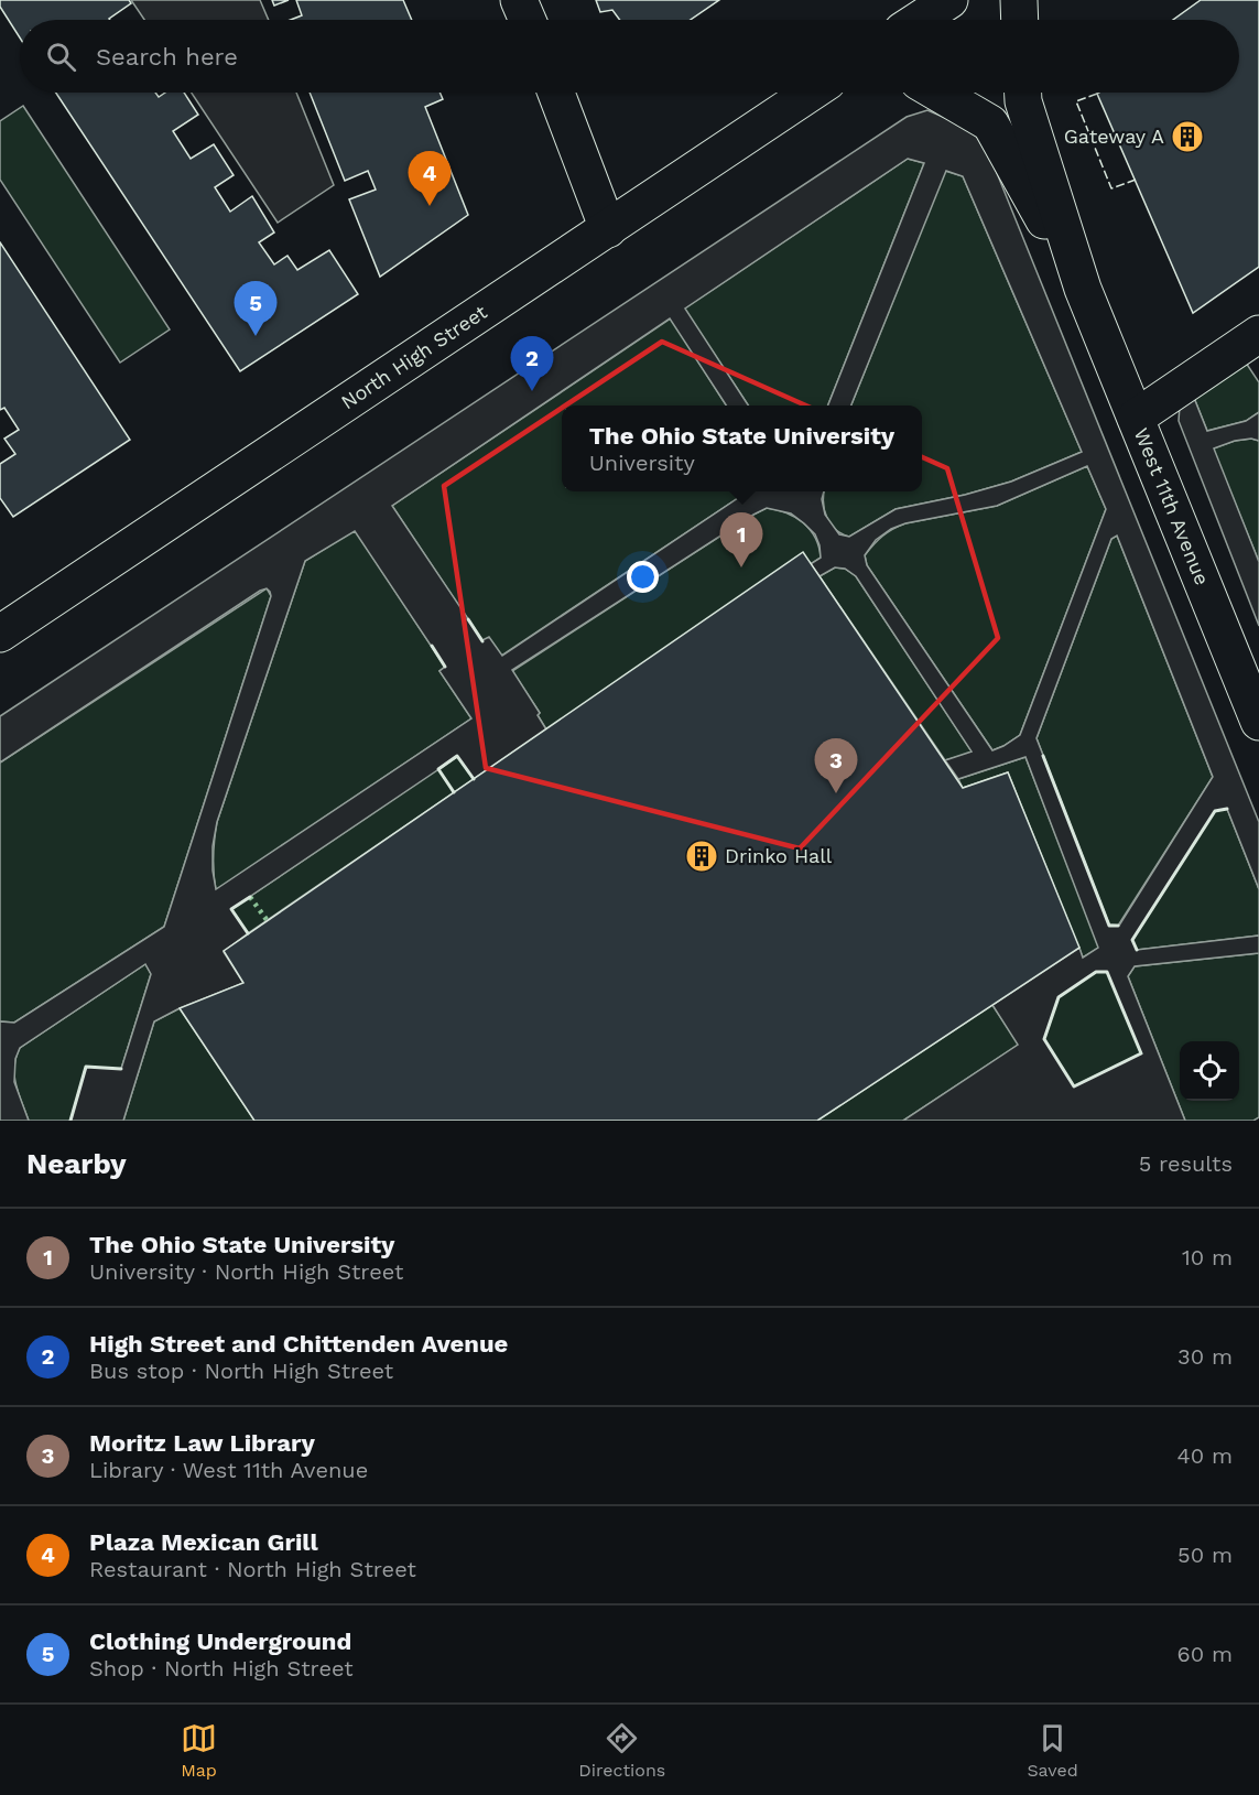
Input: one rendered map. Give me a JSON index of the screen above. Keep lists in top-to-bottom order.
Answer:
{
  "streets": {
    "street": ["North High Street", "West 11th Avenue"]
  },
  "places": {
    "building": ["Gateway A", "Drinko Hall"]
  },
  "page": {
    "search": "Search here",
    "pins": [
      "4",
      "5",
      "2",
      "1",
      "3"
    ],
    "popup": ["The Ohio State University", "University"],
    "heading": ["Nearby", "5 results"],
    "list": [
      {
        "mark": "1",
        "name": "The Ohio State University",
        "note": "University · North High Street",
        "value": "10 m"
      },
      {
        "mark": "2",
        "name": "High Street and Chittenden Avenue",
        "note": "Bus stop · North High Street",
        "value": "30 m"
      },
      {
        "mark": "3",
        "name": "Moritz Law Library",
        "note": "Library · West 11th Avenue",
        "value": "40 m"
      },
      {
        "mark": "4",
        "name": "Plaza Mexican Grill",
        "note": "Restaurant · North High Street",
        "value": "50 m"
      },
      {
        "mark": "5",
        "name": "Clothing Underground",
        "note": "Shop · North High Street",
        "value": "60 m"
      }
    ],
    "nav": ["Map", "Directions", "Saved"]
  }
}
